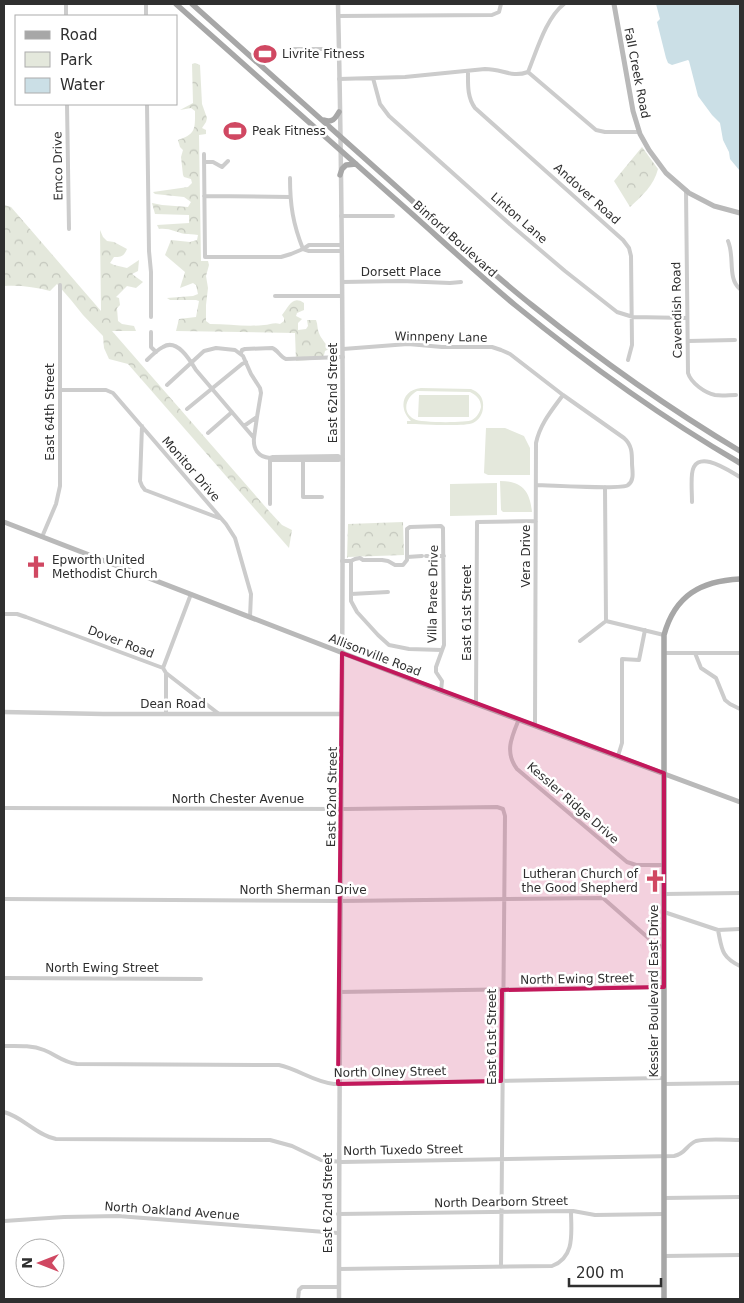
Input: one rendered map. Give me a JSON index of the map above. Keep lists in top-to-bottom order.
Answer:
{
  "streets": {
    "main road": [
      "Fall Creek Road",
      "Binford Boulevard",
      "Allisonville Road",
      "Kessler Boulevard East Drive"
    ],
    "street": [
      "Emco Drive",
      "Andover Road",
      "Linton Lane",
      "Dorsett Place",
      "Cavendish Road",
      "Winnpeny Lane",
      "East 62nd Street",
      "East 64th Street",
      "Monitor Drive",
      "Vera Drive",
      "Villa Paree Drive",
      "East 61st Street",
      "Dover Road",
      "Dean Road",
      "North Chester Avenue",
      "Kessler Ridge Drive",
      "North Sherman Drive",
      "North Ewing Street",
      "North Olney Street",
      "North Tuxedo Street",
      "North Dearborn Street",
      "North Oakland Avenue"
    ]
  },
  "crossings": [
    ["Fall Creek Road", "Cavendish Road"],
    ["Andover Road", "Linton Lane"],
    ["Linton Lane", "Cavendish Road"],
    ["Binford Boulevard", "East 62nd Street"],
    ["Dorsett Place", "East 62nd Street"],
    ["Winnpeny Lane", "East 62nd Street"],
    ["Winnpeny Lane", "Vera Drive"],
    ["East 62nd Street", "Allisonville Road"],
    ["East 62nd Street", "Dean Road"],
    ["East 62nd Street", "North Chester Avenue"],
    ["East 62nd Street", "North Sherman Drive"],
    ["East 62nd Street", "North Ewing Street"],
    ["East 62nd Street", "North Olney Street"],
    ["East 62nd Street", "North Tuxedo Street"],
    ["East 62nd Street", "North Dearborn Street"],
    ["East 62nd Street", "North Oakland Avenue"],
    ["East 64th Street", "Monitor Drive"],
    ["East 64th Street", "Allisonville Road"],
    ["Monitor Drive", "Allisonville Road"],
    ["Vera Drive", "East 61st Street"],
    ["Vera Drive", "Allisonville Road"],
    ["Villa Paree Drive", "Allisonville Road"],
    ["East 61st Street", "Allisonville Road"],
    ["East 61st Street", "North Chester Avenue"],
    ["East 61st Street", "North Sherman Drive"],
    ["East 61st Street", "North Ewing Street"],
    ["East 61st Street", "North Olney Street"],
    ["East 61st Street", "North Tuxedo Street"],
    ["East 61st Street", "North Dearborn Street"],
    ["Dover Road", "Dean Road"],
    ["Allisonville Road", "Kessler Ridge Drive"],
    ["Allisonville Road", "Kessler Boulevard East Drive"],
    ["Kessler Ridge Drive", "Kessler Boulevard East Drive"],
    ["North Sherman Drive", "Kessler Boulevard East Drive"],
    ["North Ewing Street", "Kessler Boulevard East Drive"],
    ["Kessler Boulevard East Drive", "North Olney Street"],
    ["Kessler Boulevard East Drive", "North Tuxedo Street"],
    ["Kessler Boulevard East Drive", "North Dearborn Street"]
  ],
  "places": {
    "sports": ["Livrite Fitness", "Peak Fitness"],
    "church": ["Epworth United Methodist Church", "Lutheran Church of the Good Shepherd"]
  },
  "legend": ["Road", "Park", "Water"],
  "scale_bar": "200 m",
  "north": "left"
}
